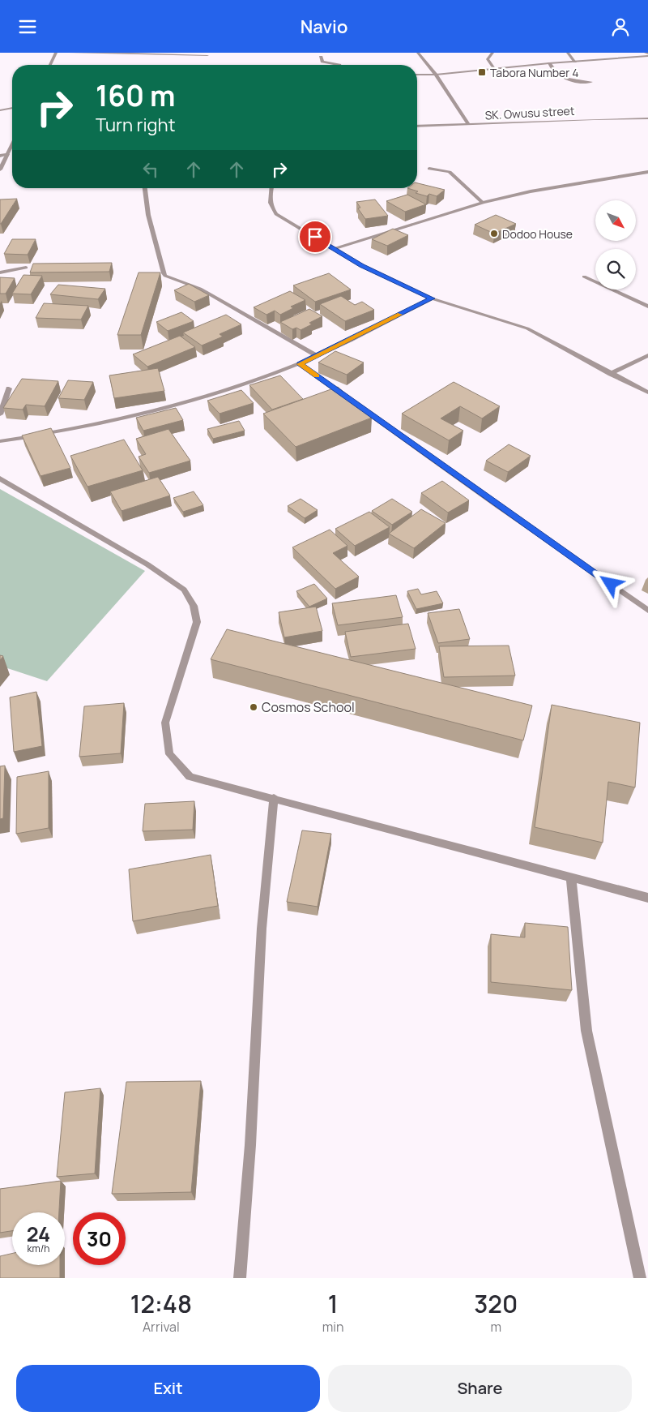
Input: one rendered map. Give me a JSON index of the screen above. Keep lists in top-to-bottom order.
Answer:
{
  "streets": {
    "street": ["SK. Owusu street"]
  },
  "places": {
    "transit": ["Tabora Number 4"],
    "other": ["Dodoo House", "Cosmos School"]
  },
  "north": "bottom right",
  "page": {
    "header": "Navio",
    "turn": ["160 m", "Turn right"],
    "speed": "24 km/h",
    "limit": "30",
    "eta": [
      "12:48",
      "Arrival",
      "1",
      "min",
      "320",
      "m"
    ],
    "buttons": ["Exit", "Share"]
  }
}
